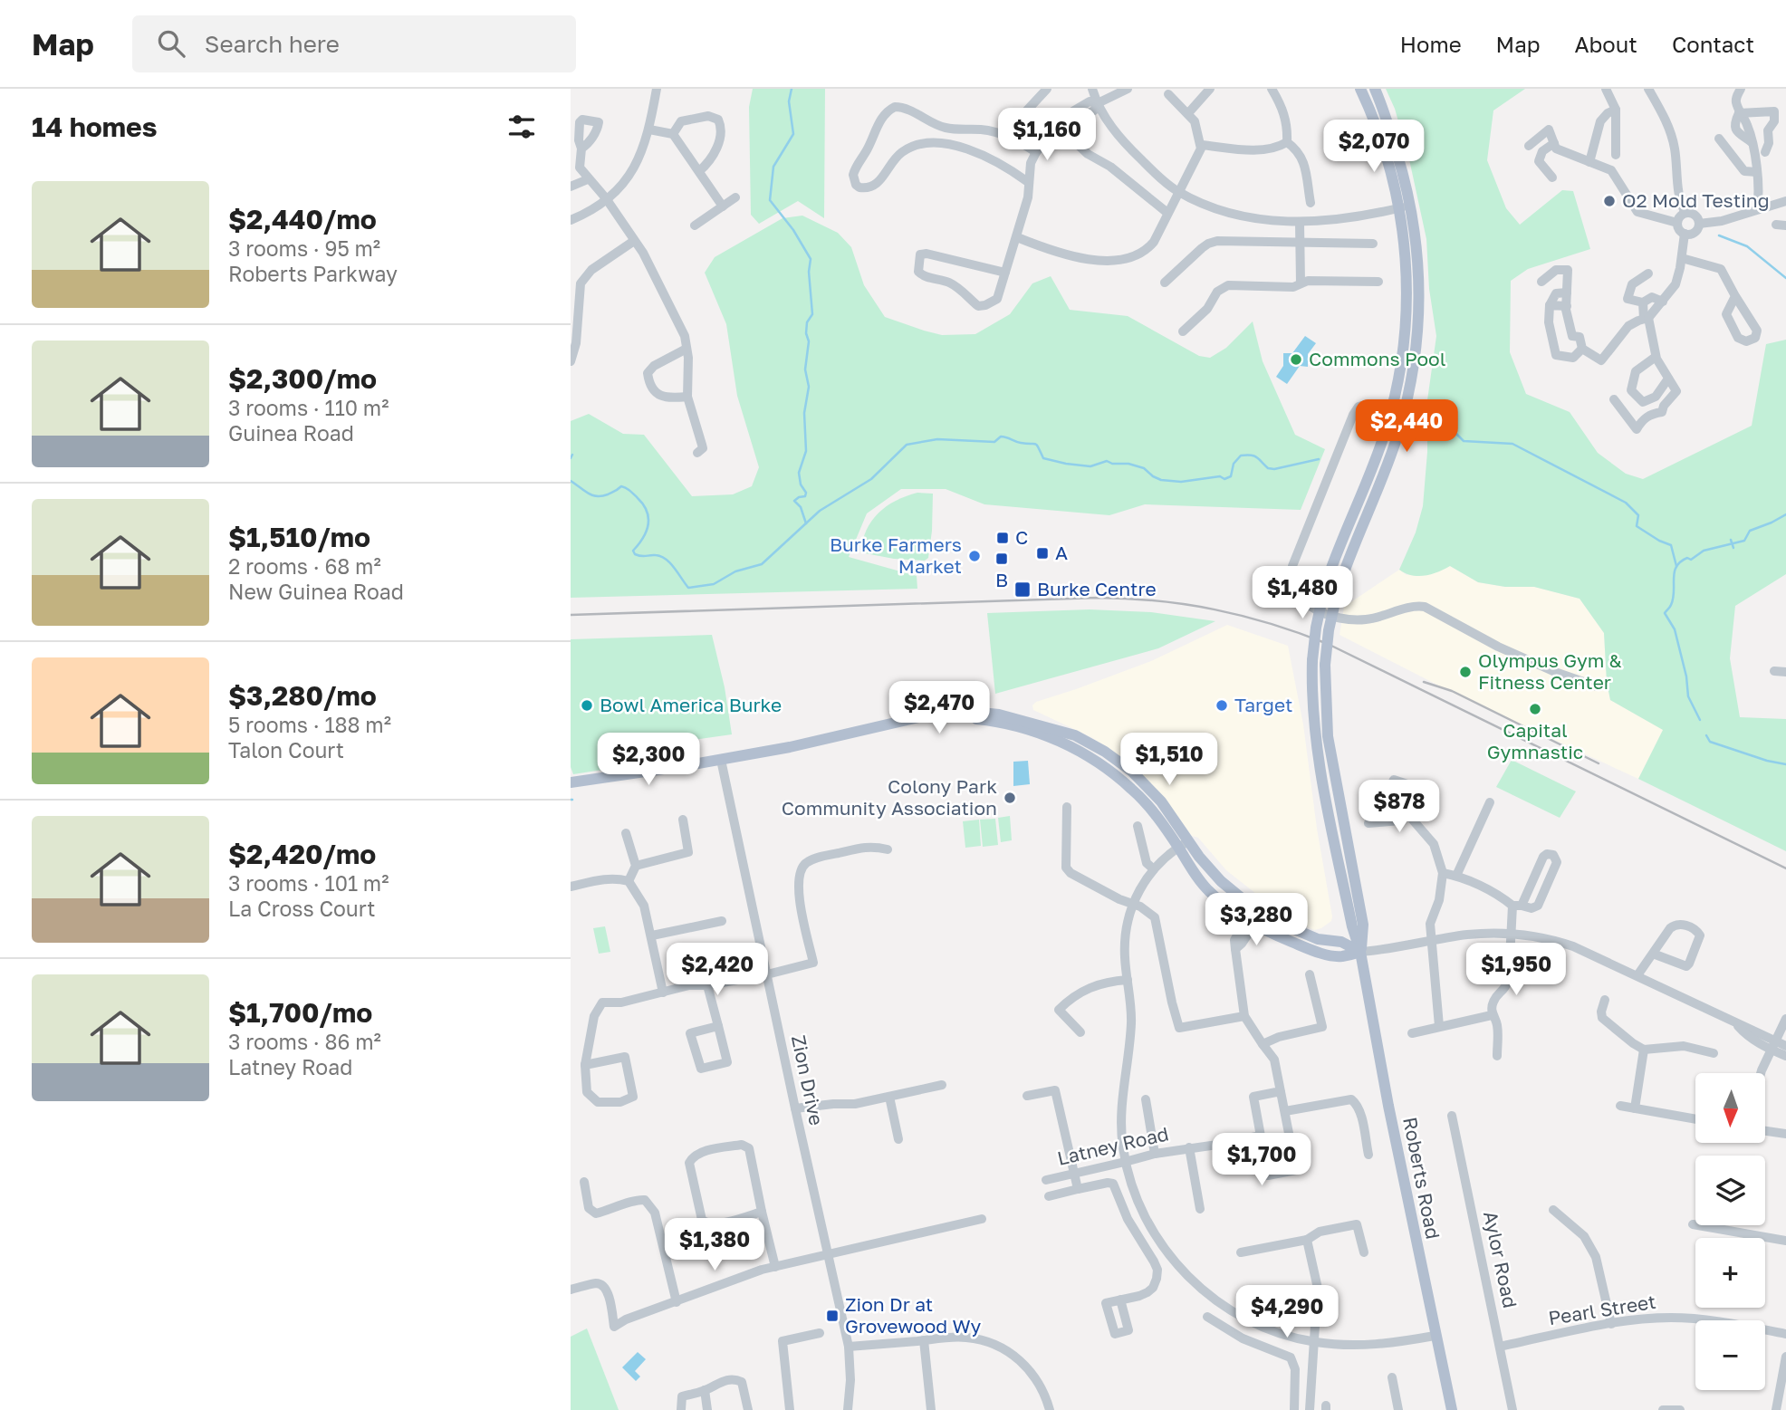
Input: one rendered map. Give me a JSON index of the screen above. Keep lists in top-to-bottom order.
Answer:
{
  "streets": {
    "main road": ["Roberts Road"],
    "street": [
      "Zion Drive",
      "Latney Road",
      "Aylor Road",
      "Pearl Street"
    ]
  },
  "crossings": [
    ["Aylor Road", "Pearl Street"]
  ],
  "places": {
    "other": [
      "O2 Mold Testing",
      "Commons Pool",
      "Burke Farmers Market",
      "Olympus Gym & Fitness Center",
      "Bowl America Burke",
      "Target",
      "Capital Gymnastic",
      "Colony Park Community Association"
    ],
    "transit": [
      "C",
      "A",
      "B",
      "Burke Centre",
      "Zion Dr at Grovewood Wy"
    ]
  },
  "north": "bottom",
  "page": {
    "header": "Map",
    "search": "Search here",
    "nav": [
      "Home",
      "Map",
      "About",
      "Contact"
    ],
    "heading": "14 homes",
    "price": [
      "$1,160",
      "$2,070",
      "$2,440",
      "$1,480",
      "$2,470",
      "$2,300",
      "$1,510",
      "$878",
      "$3,280",
      "$2,420",
      "$1,950",
      "$1,700",
      "$1,380",
      "$4,290"
    ],
    "list": [
      {
        "name": "$2,440/mo",
        "note": "3 rooms · 95 m² · Roberts Parkway"
      },
      {
        "name": "$2,300/mo",
        "note": "3 rooms · 110 m² · Guinea Road"
      },
      {
        "name": "$1,510/mo",
        "note": "2 rooms · 68 m² · New Guinea Road"
      },
      {
        "name": "$3,280/mo",
        "note": "5 rooms · 188 m² · Talon Court"
      },
      {
        "name": "$2,420/mo",
        "note": "3 rooms · 101 m² · La Cross Court"
      },
      {
        "name": "$1,700/mo",
        "note": "3 rooms · 86 m² · Latney Road"
      }
    ],
    "map_buttons": ["+", "−"]
  }
}
